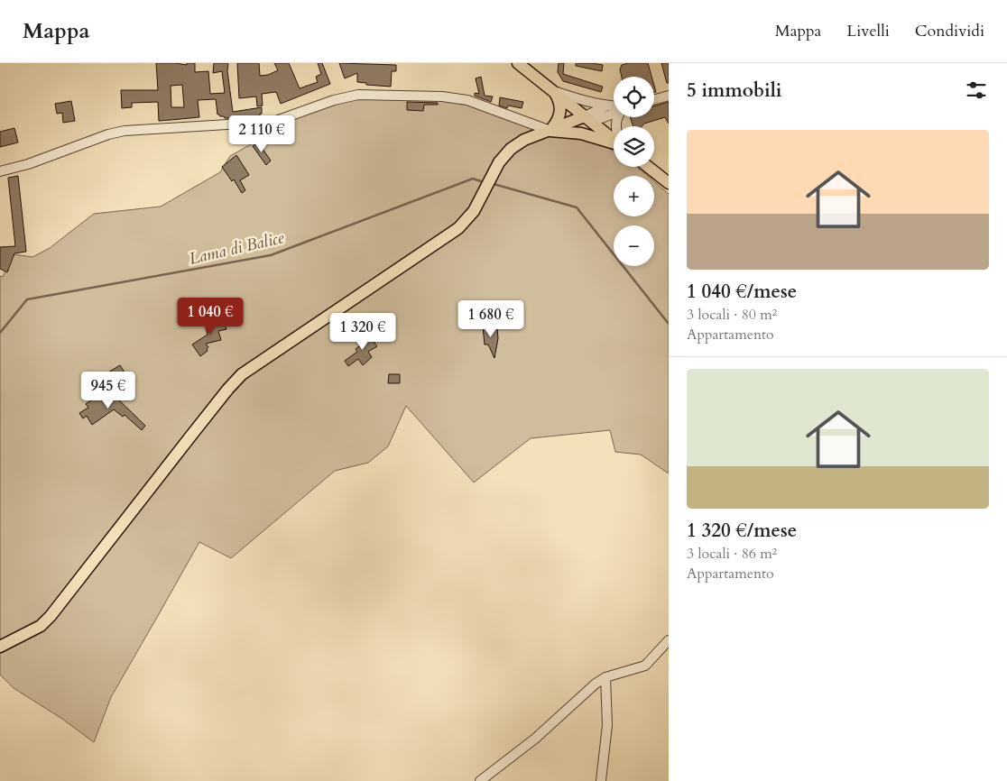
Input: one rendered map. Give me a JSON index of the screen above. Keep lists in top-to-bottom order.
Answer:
{
  "water": ["Lama di Balice"],
  "page": {
    "header": "Mappa",
    "nav": ["Mappa", "Livelli", "Condividi"],
    "heading": "5 immobili",
    "map_buttons": ["+", "−"],
    "price": [
      "2 110 €",
      "1 040 €",
      "1 680 €",
      "1 320 €",
      "945 €"
    ],
    "list": [
      {
        "name": "1 040 €/mese",
        "note": "3 locali · 80 m² · Appartamento"
      },
      {
        "name": "1 320 €/mese",
        "note": "3 locali · 86 m² · Appartamento"
      }
    ]
  }
}
